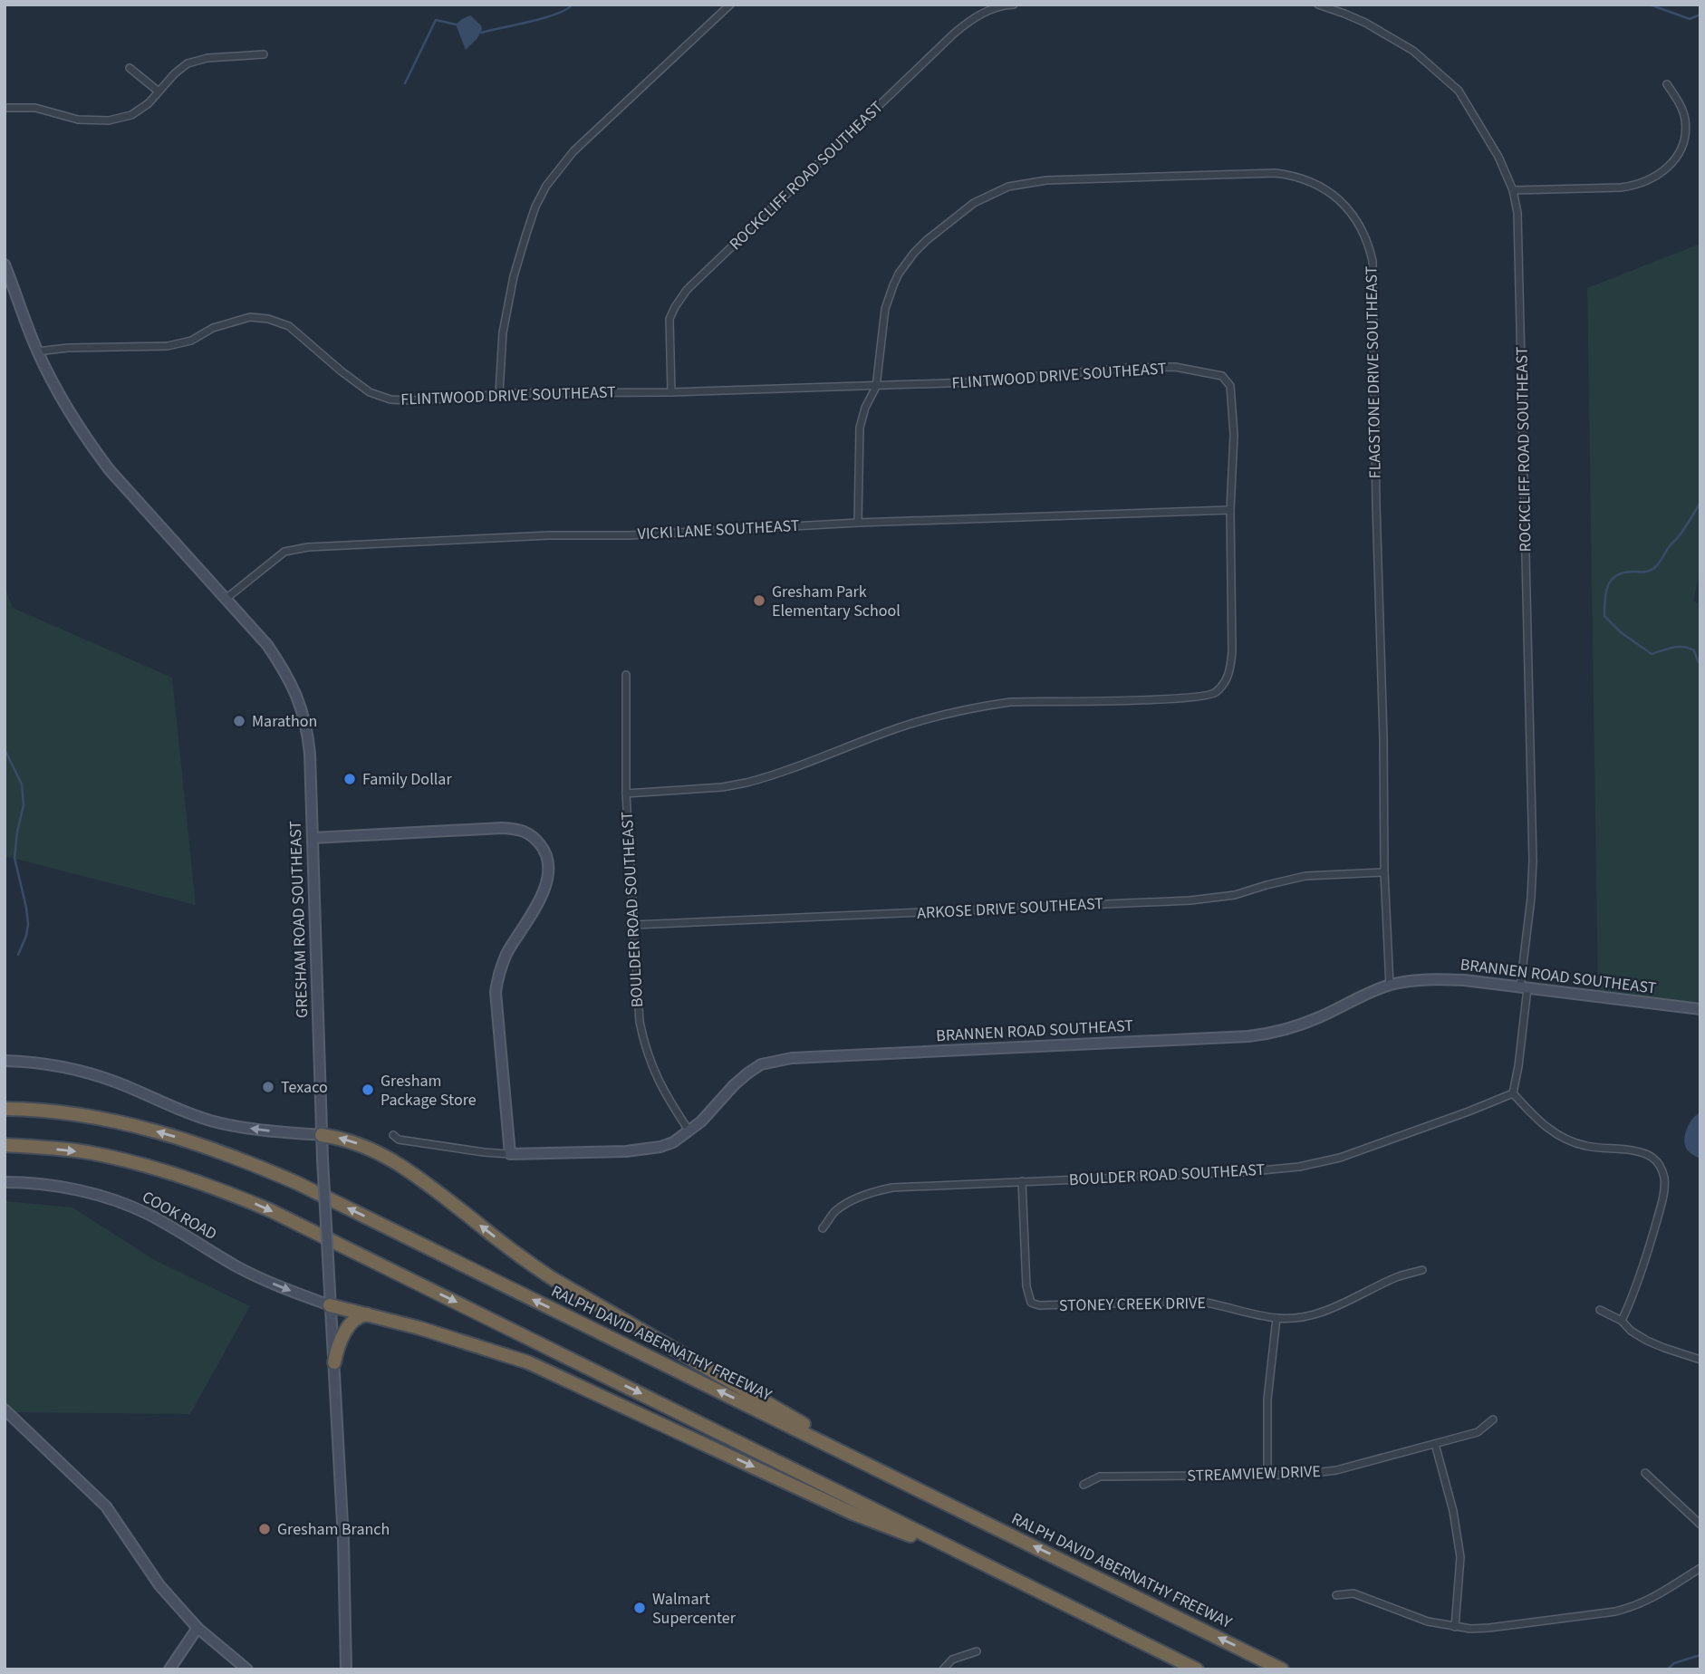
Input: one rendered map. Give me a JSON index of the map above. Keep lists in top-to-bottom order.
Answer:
{
  "streets": {
    "highway": ["RALPH DAVID ABERNATHY FREEWAY"],
    "street": [
      "ROCKCLIFF ROAD SOUTHEAST",
      "FLAGSTONE DRIVE SOUTHEAST",
      "FLINTWOOD DRIVE SOUTHEAST",
      "VICKI LANE SOUTHEAST",
      "ARKOSE DRIVE SOUTHEAST",
      "BOULDER ROAD SOUTHEAST",
      "GRESHAM ROAD SOUTHEAST",
      "BRANNEN ROAD SOUTHEAST",
      "COOK ROAD",
      "STONEY CREEK DRIVE",
      "STREAMVIEW DRIVE"
    ]
  },
  "crossings": [
    ["ROCKCLIFF ROAD SOUTHEAST", "FLINTWOOD DRIVE SOUTHEAST"],
    ["ROCKCLIFF ROAD SOUTHEAST", "BOULDER ROAD SOUTHEAST"],
    ["ROCKCLIFF ROAD SOUTHEAST", "BRANNEN ROAD SOUTHEAST"],
    ["FLAGSTONE DRIVE SOUTHEAST", "FLINTWOOD DRIVE SOUTHEAST"],
    ["FLAGSTONE DRIVE SOUTHEAST", "VICKI LANE SOUTHEAST"],
    ["FLAGSTONE DRIVE SOUTHEAST", "ARKOSE DRIVE SOUTHEAST"],
    ["FLAGSTONE DRIVE SOUTHEAST", "BRANNEN ROAD SOUTHEAST"],
    ["FLINTWOOD DRIVE SOUTHEAST", "VICKI LANE SOUTHEAST"],
    ["FLINTWOOD DRIVE SOUTHEAST", "BOULDER ROAD SOUTHEAST"],
    ["FLINTWOOD DRIVE SOUTHEAST", "GRESHAM ROAD SOUTHEAST"],
    ["VICKI LANE SOUTHEAST", "GRESHAM ROAD SOUTHEAST"],
    ["ARKOSE DRIVE SOUTHEAST", "BOULDER ROAD SOUTHEAST"],
    ["BOULDER ROAD SOUTHEAST", "BRANNEN ROAD SOUTHEAST"],
    ["BOULDER ROAD SOUTHEAST", "STONEY CREEK DRIVE"],
    ["GRESHAM ROAD SOUTHEAST", "COOK ROAD"]
  ],
  "one_way": ["COOK ROAD"],
  "places": [
    "Gresham Park Elementary School",
    "Marathon",
    "Family Dollar",
    "Texaco",
    "Gresham Package Store",
    "Gresham Branch",
    "Walmart Supercenter"
  ]
}
